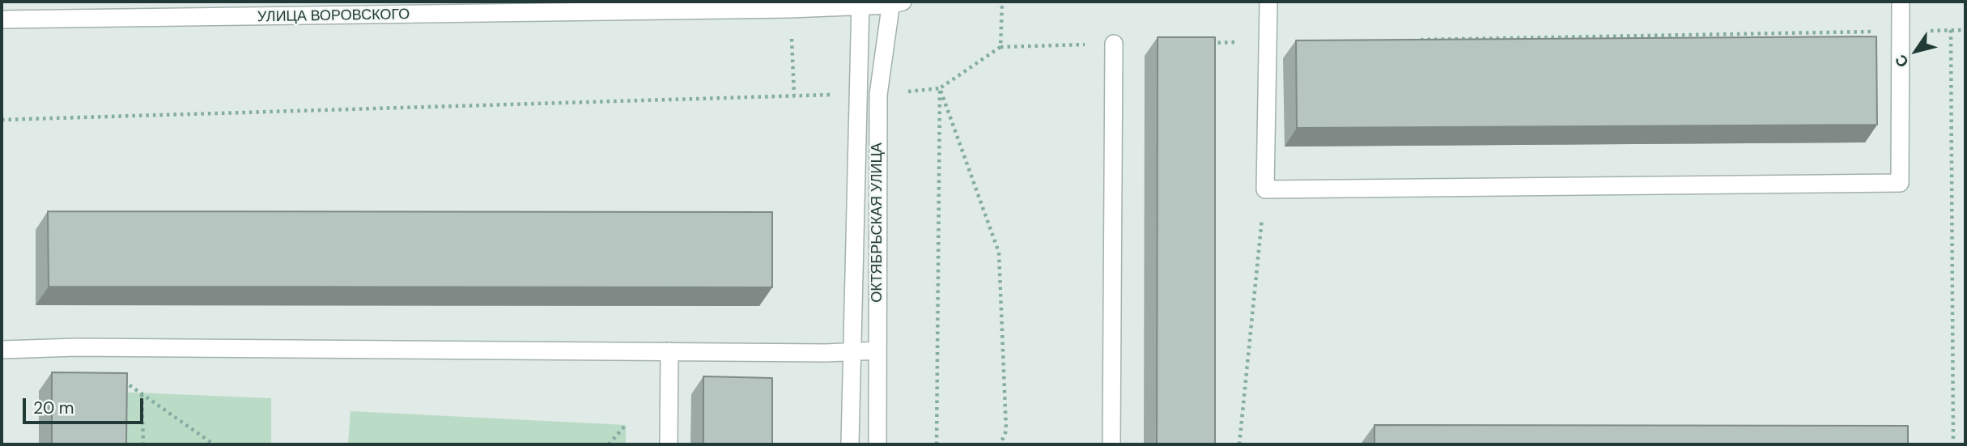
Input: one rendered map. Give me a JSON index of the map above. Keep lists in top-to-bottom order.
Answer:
{
  "streets": {
    "street": ["УЛИЦА ВОРОВСКОГО", "ОКТЯБРЬСКАЯ УЛИЦА"]
  },
  "crossings": [
    ["УЛИЦА ВОРОВСКОГО", "ОКТЯБРЬСКАЯ УЛИЦА"]
  ],
  "scale_bar": "20 m",
  "north": "bottom left"
}
